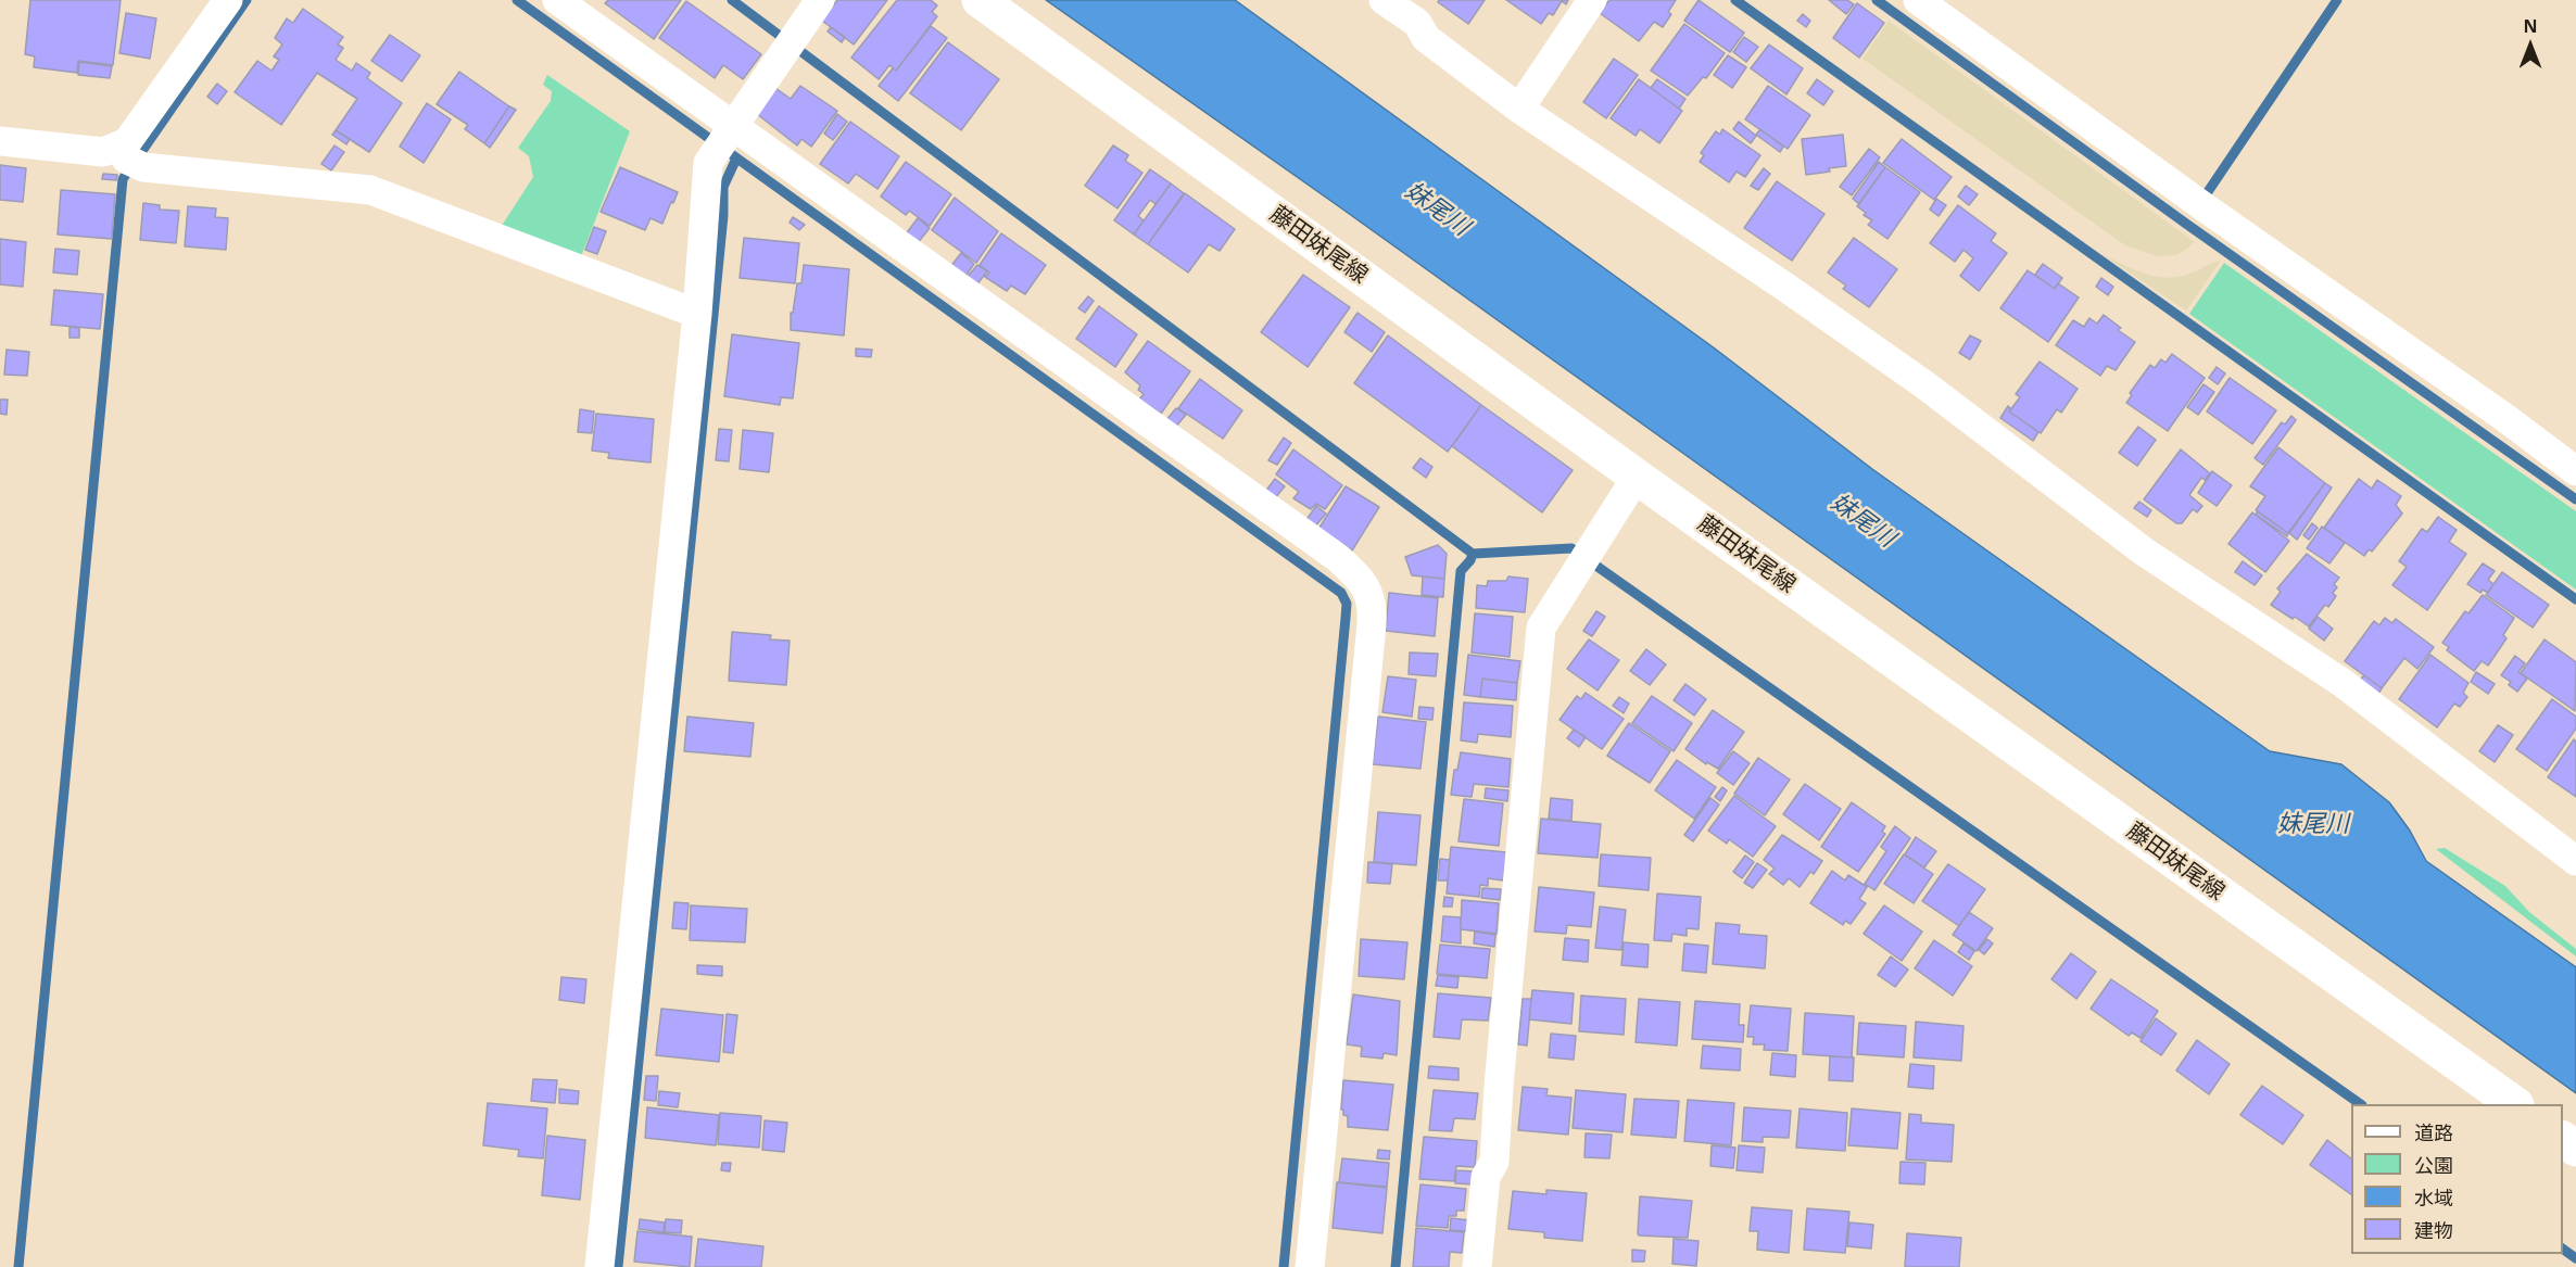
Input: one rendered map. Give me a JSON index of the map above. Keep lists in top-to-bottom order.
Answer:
{
  "streets": {
    "main road": ["藤田妹尾線"]
  },
  "water": ["妹尾川"],
  "legend": [
    "道路",
    "公園",
    "水域",
    "建物"
  ],
  "north": "top"
}
